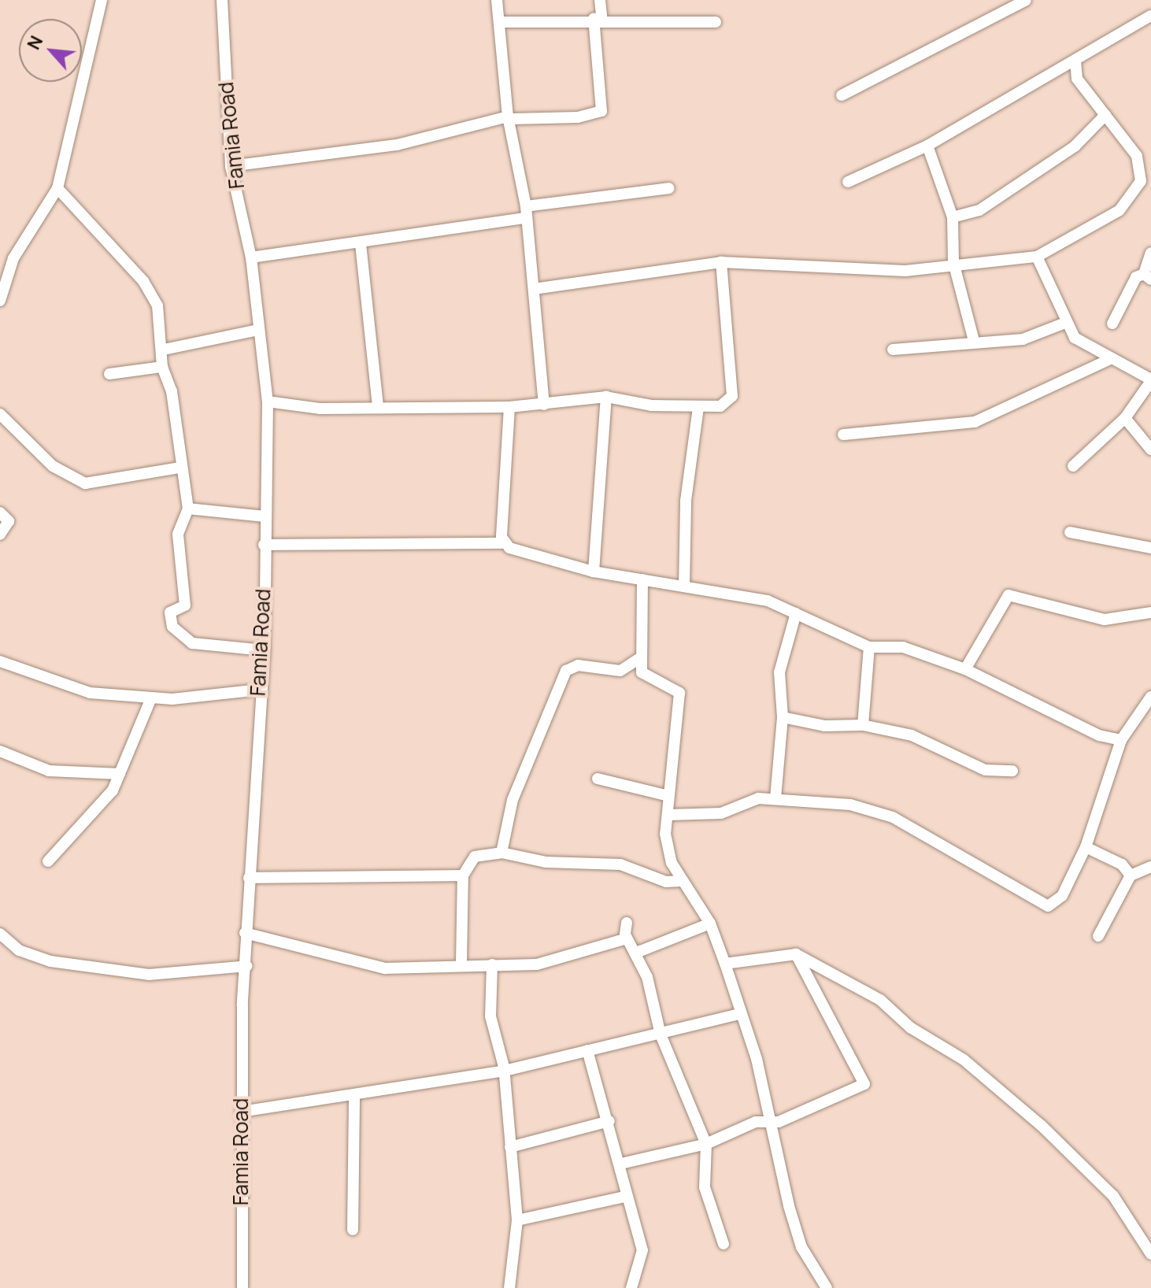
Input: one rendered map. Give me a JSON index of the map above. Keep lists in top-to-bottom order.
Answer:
{
  "streets": {
    "street": ["Famia Road"]
  },
  "north": "top left"
}
